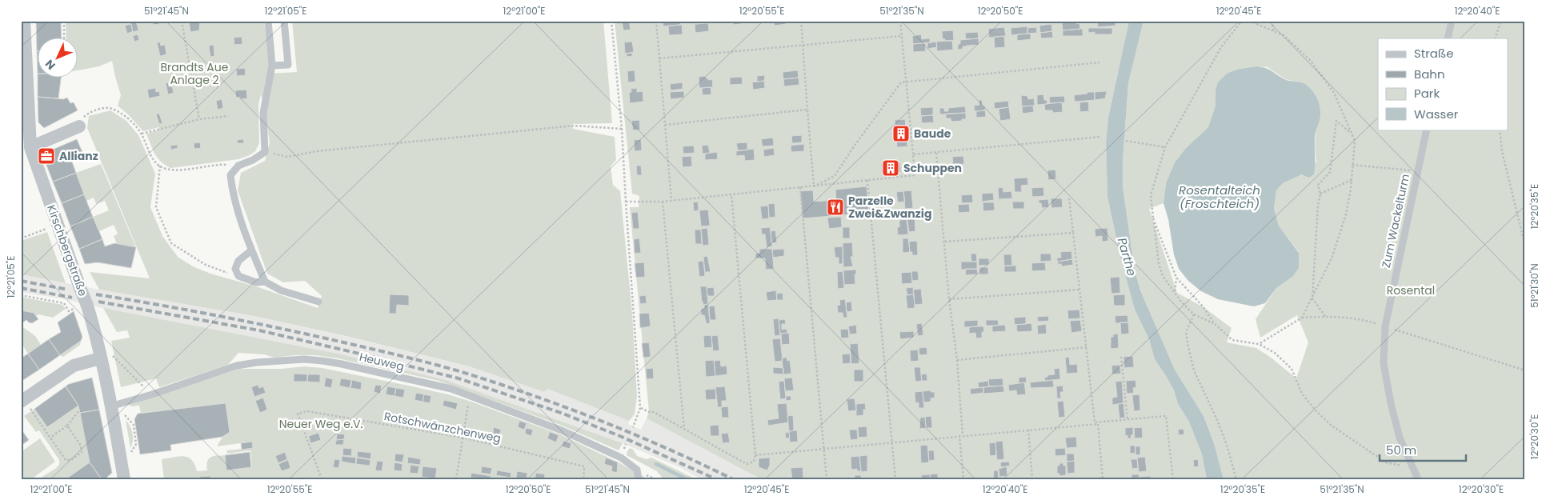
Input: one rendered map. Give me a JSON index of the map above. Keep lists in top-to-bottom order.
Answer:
{
  "streets": {
    "street": ["Kirschbergstraße"],
    "lane": ["Zum Wackelturm", "Heuweg"],
    "path": ["Rotschwänzchenweg"]
  },
  "crossings": [
    ["Kirschbergstraße", "Heuweg"]
  ],
  "water": ["Rosentalteich (Froschteich)", "Parthe"],
  "parks": ["Brandts Aue Anlage 2", "Rosental", "Neuer Weg e.V."],
  "places": {
    "building": ["Baude", "Schuppen"],
    "office": ["Allianz"],
    "restaurant": ["Parzelle Zwei&Zwanzig"]
  },
  "legend": [
    "Straße",
    "Bahn",
    "Park",
    "Wasser"
  ],
  "scale_bar": "50 m",
  "north": "bottom left",
  "coordinates": [
    "51°21'45\"N",
    "12°21'05\"E",
    "12°21'00\"E",
    "12°20'55\"E",
    "51°21'35\"N",
    "12°20'50\"E",
    "12°20'45\"E",
    "12°20'40\"E",
    "12°20'35\"E",
    "51°21'30\"N",
    "12°20'30\"E"
  ]
}
